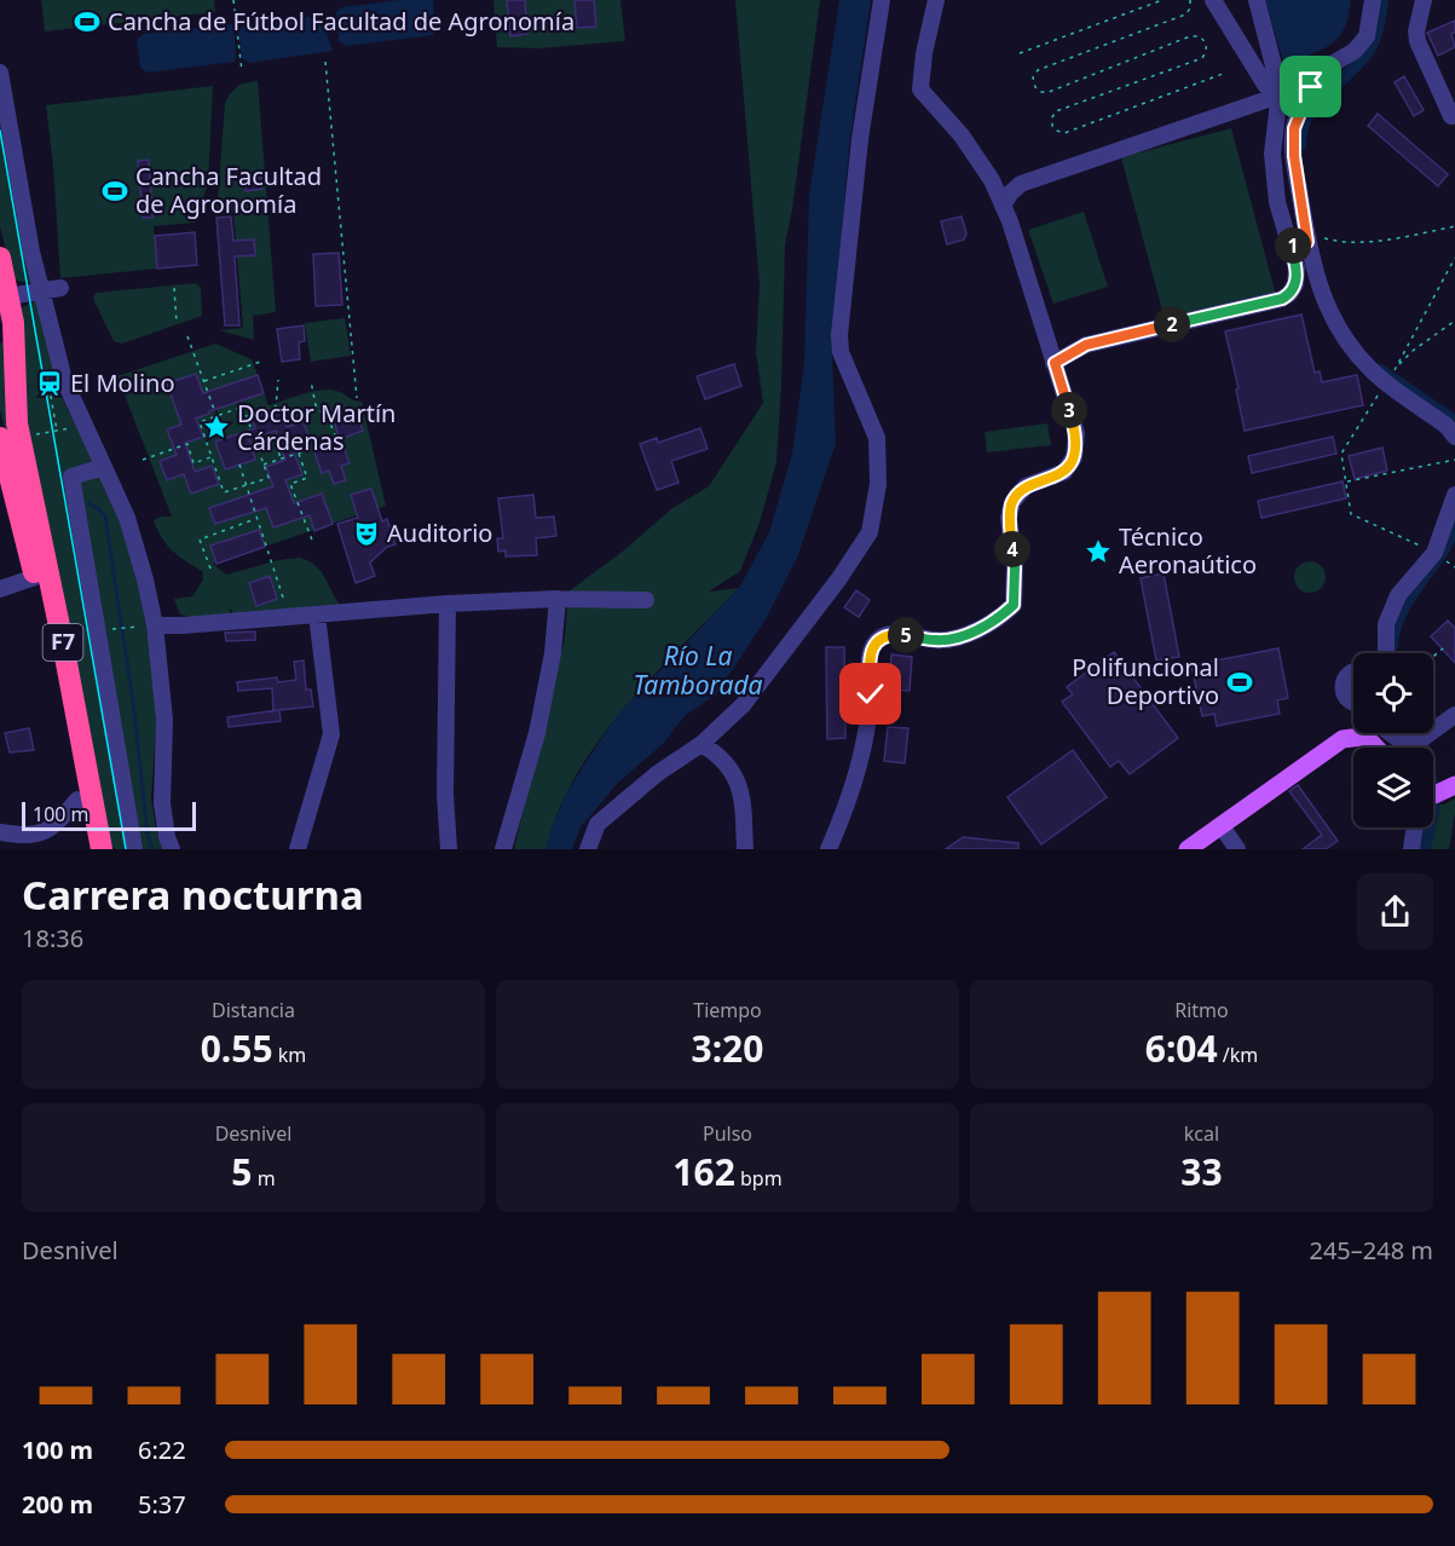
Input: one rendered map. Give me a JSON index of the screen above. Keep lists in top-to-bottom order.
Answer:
{
  "streets": {
    "highway": ["F7"]
  },
  "water": ["Río La Tamborada"],
  "places": {
    "sports": ["Cancha de Fútbol Facultad de Agronomía", "Cancha Facultad de Agronomía", "Polifuncional Deportivo"],
    "station": ["El Molino"],
    "place": ["Doctor Martín Cárdenas", "Técnico Aeronaútico"],
    "theatre": ["Auditorio"]
  },
  "scale_bar": "100 m",
  "page": {
    "pins": [
      "1",
      "2",
      "3",
      "4",
      "5"
    ],
    "scale": "100 m",
    "heading": ["Carrera nocturna", "18:36"],
    "stats": [
      ["Distancia", "0.55 km"],
      ["Tiempo", "3:20"],
      ["Ritmo", "6:04 /km"],
      ["Desnivel", "5 m"],
      ["Pulso", "162 bpm"],
      ["kcal", "33"]
    ],
    "chart": ["Desnivel", "245–248 m"],
    "list": [
      {
        "name": "100 m",
        "note": "6:22"
      },
      {
        "name": "200 m",
        "note": "5:37"
      }
    ]
  }
}
